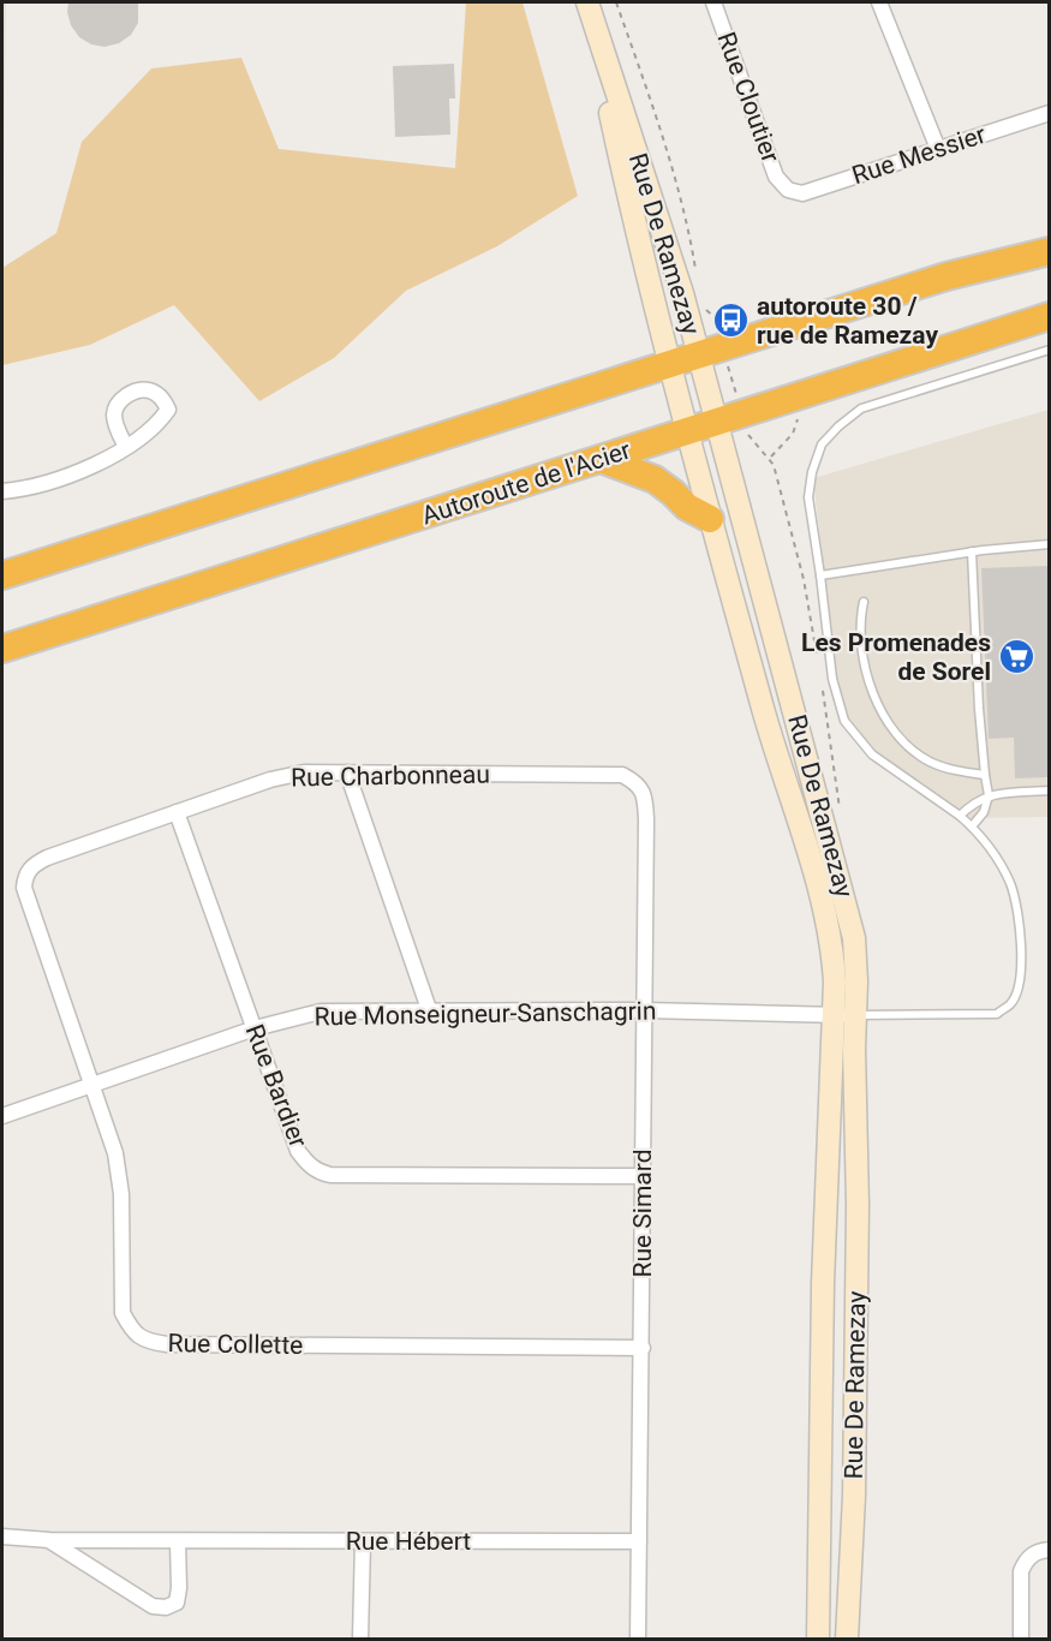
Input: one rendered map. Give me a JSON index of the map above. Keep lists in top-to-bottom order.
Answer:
{
  "streets": {
    "highway": ["Autoroute de l'Acier"],
    "street": [
      "Rue Cloutier",
      "Rue Messier",
      "Rue De Ramezay",
      "Rue Charbonneau",
      "Rue Monseigneur-Sanschagrin",
      "Rue Bardier",
      "Rue Simard",
      "Rue Collette",
      "Rue Hébert"
    ]
  },
  "crossings": [
    ["Rue Cloutier", "Rue Messier"],
    ["Rue De Ramezay", "Autoroute de l'Acier"],
    ["Rue De Ramezay", "Rue Monseigneur-Sanschagrin"],
    ["Rue Charbonneau", "Rue Bardier"],
    ["Rue Charbonneau", "Rue Simard"],
    ["Rue Charbonneau", "Rue Collette"],
    ["Rue Monseigneur-Sanschagrin", "Rue Bardier"],
    ["Rue Monseigneur-Sanschagrin", "Rue Simard"],
    ["Rue Monseigneur-Sanschagrin", "Rue Collette"],
    ["Rue Bardier", "Rue Simard"],
    ["Rue Simard", "Rue Collette"],
    ["Rue Simard", "Rue Hébert"]
  ],
  "places": {
    "bus stop": ["autoroute 30 / rue de Ramezay"],
    "supermarket": ["Les Promenades de Sorel"]
  }
}
